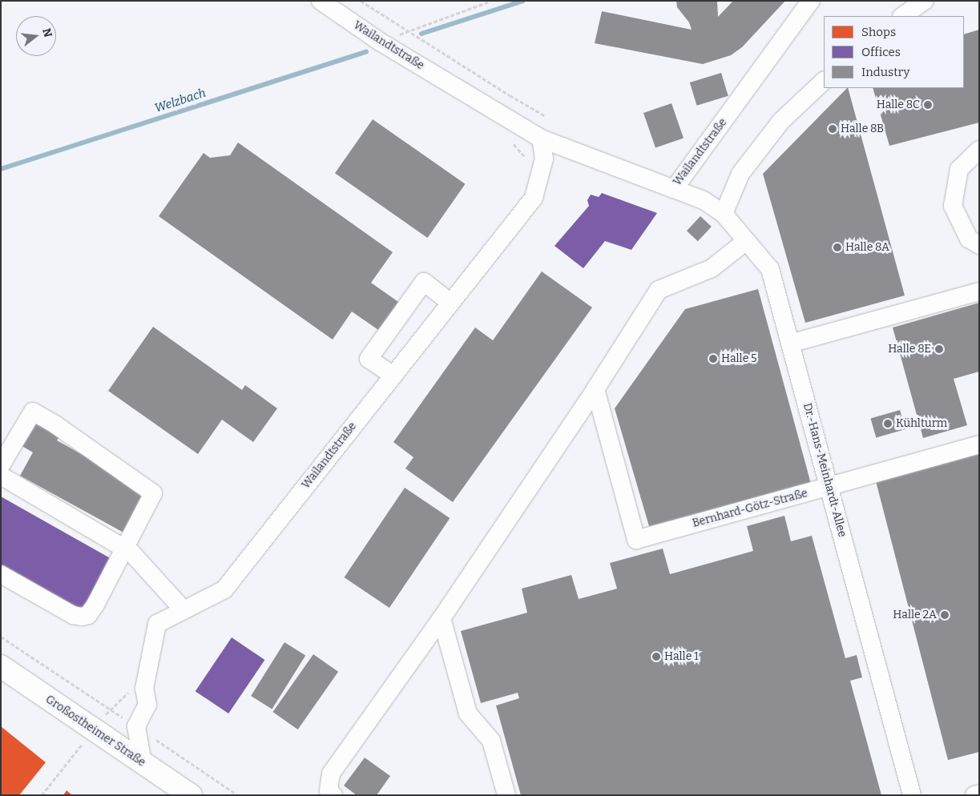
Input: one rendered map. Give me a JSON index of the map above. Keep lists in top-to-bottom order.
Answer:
{
  "streets": {
    "main road": ["Großostheimer Straße"],
    "street": ["Wailandtstraße", "Dr.-Hans-Meinhardt-Allee", "Bernhard-Götz-Straße"]
  },
  "crossings": [
    ["Wailandtstraße", "Dr.-Hans-Meinhardt-Allee"],
    ["Dr.-Hans-Meinhardt-Allee", "Bernhard-Götz-Straße"]
  ],
  "water": ["Welzbach"],
  "places": [
    "Halle 8C",
    "Halle 8B",
    "Halle 8A",
    "Halle 8E",
    "Halle 5",
    "Kühlturm",
    "Halle 2A",
    "Halle 1"
  ],
  "legend": ["Shops", "Offices", "Industry"],
  "north": "right"
}
